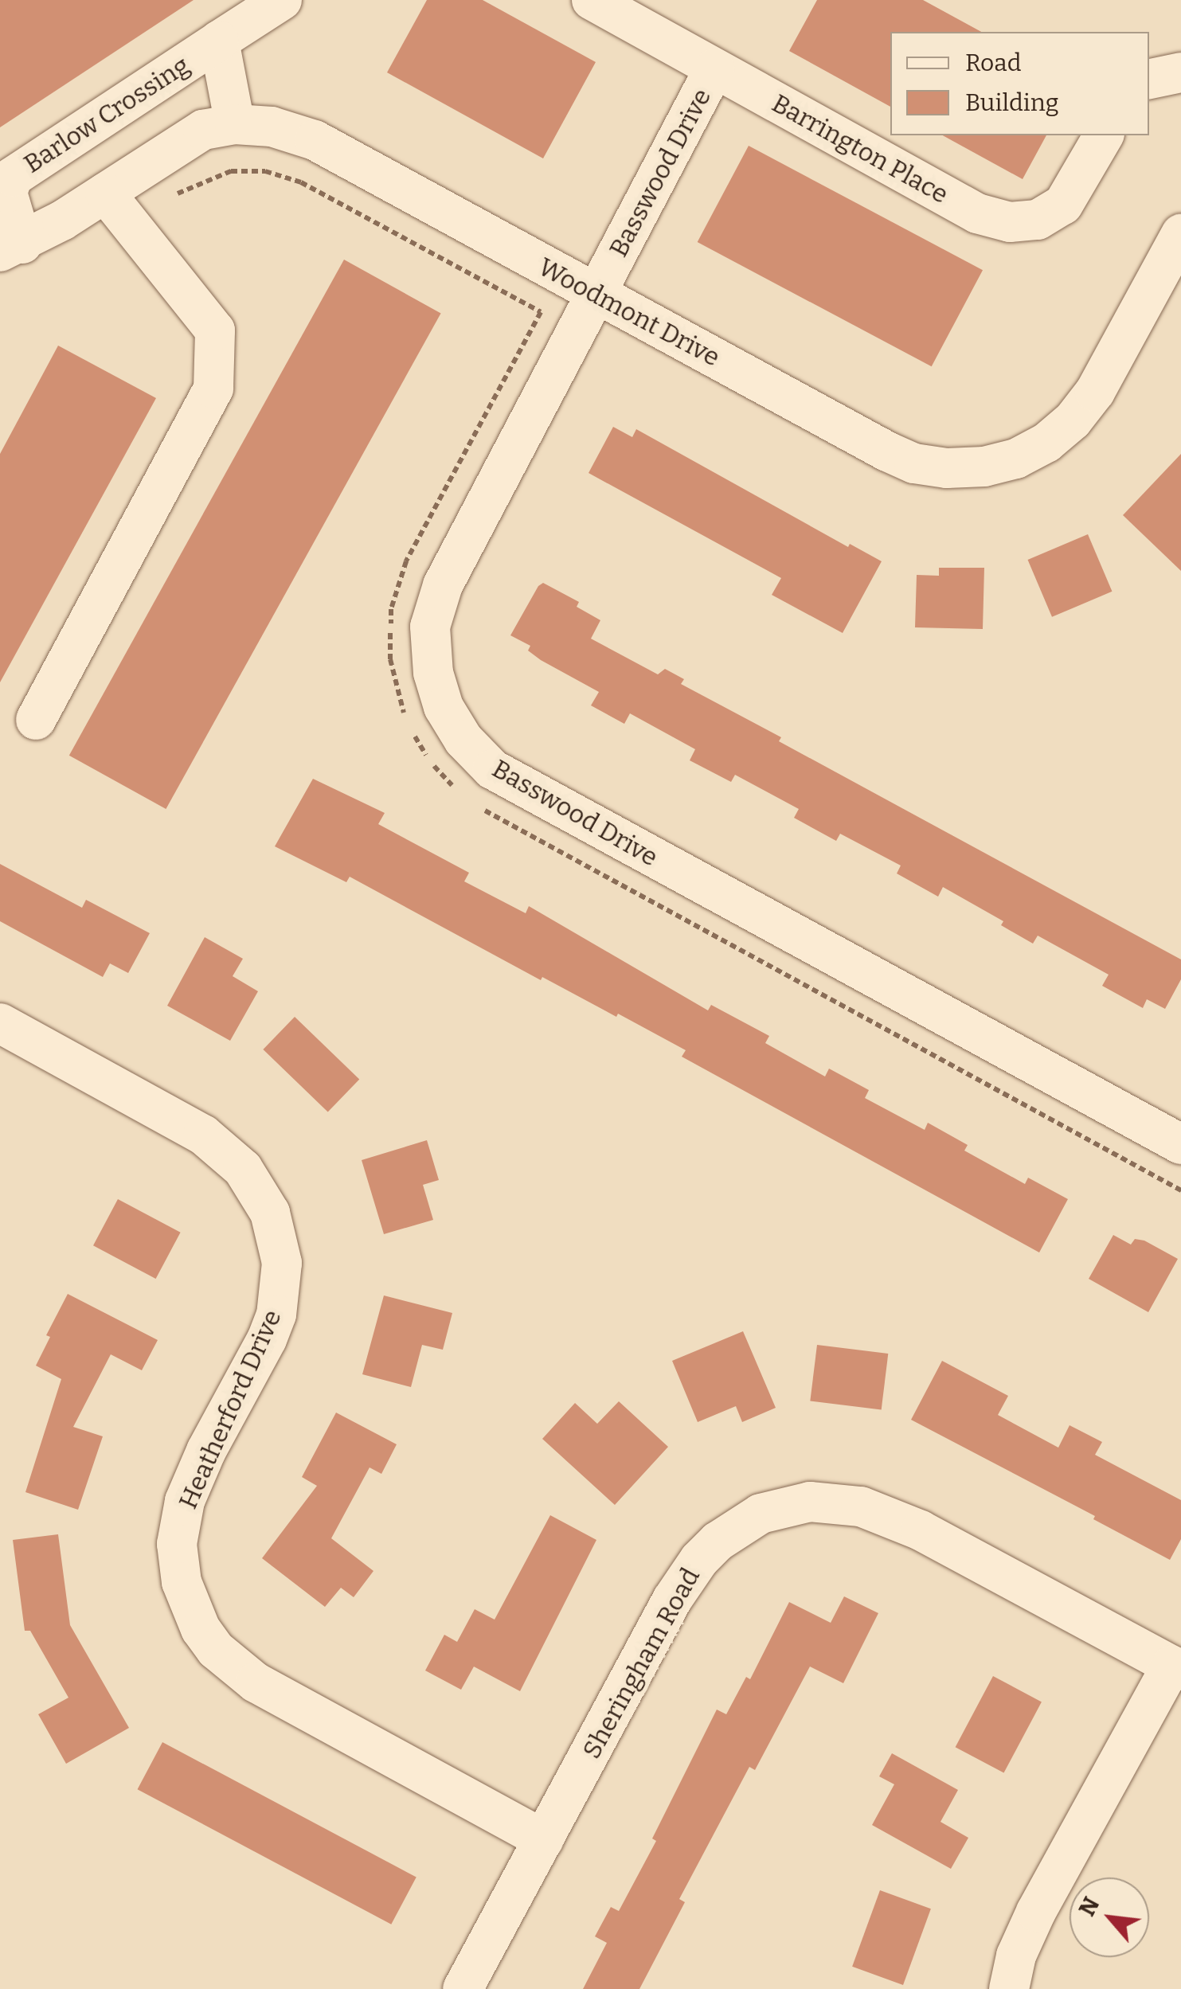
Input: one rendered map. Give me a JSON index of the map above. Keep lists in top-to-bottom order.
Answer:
{
  "streets": {
    "street": [
      "Barlow Crossing",
      "Barrington Place",
      "Basswood Drive",
      "Woodmont Drive",
      "Heatherford Drive",
      "Sheringham Road"
    ]
  },
  "crossings": [
    ["Barlow Crossing", "Woodmont Drive"],
    ["Barrington Place", "Basswood Drive"],
    ["Basswood Drive", "Woodmont Drive"],
    ["Heatherford Drive", "Sheringham Road"]
  ],
  "legend": ["Road", "Building"],
  "north": "top left"
}
